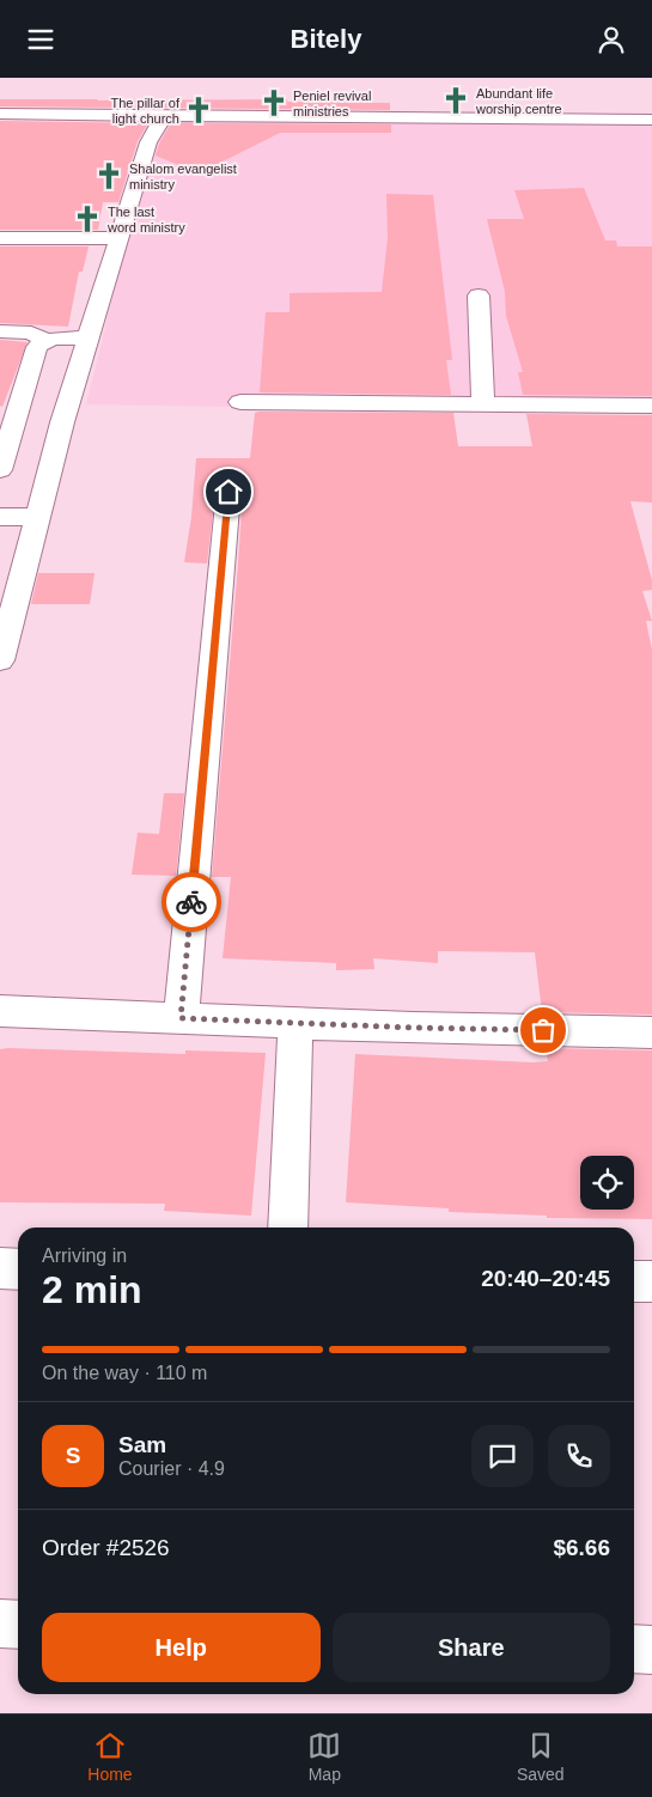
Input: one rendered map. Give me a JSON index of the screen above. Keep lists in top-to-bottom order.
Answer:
{
  "places": {
    "church": [
      "Abundant life worship centre",
      "Peniel revival ministries",
      "The pillar of light church",
      "Shalom evangelist ministry",
      "The last word ministry"
    ]
  },
  "page": {
    "header": "Bitely",
    "heading": ["2 min", "Arriving in", "20:40–20:45"],
    "panel": [
      "Sam",
      "Courier · 4.9",
      "Order #2526",
      "$6.66"
    ],
    "bar": "On the way · 110 m",
    "round": "S",
    "buttons": ["Help", "Share"],
    "tabs": ["Home", "Map", "Saved"]
  }
}
